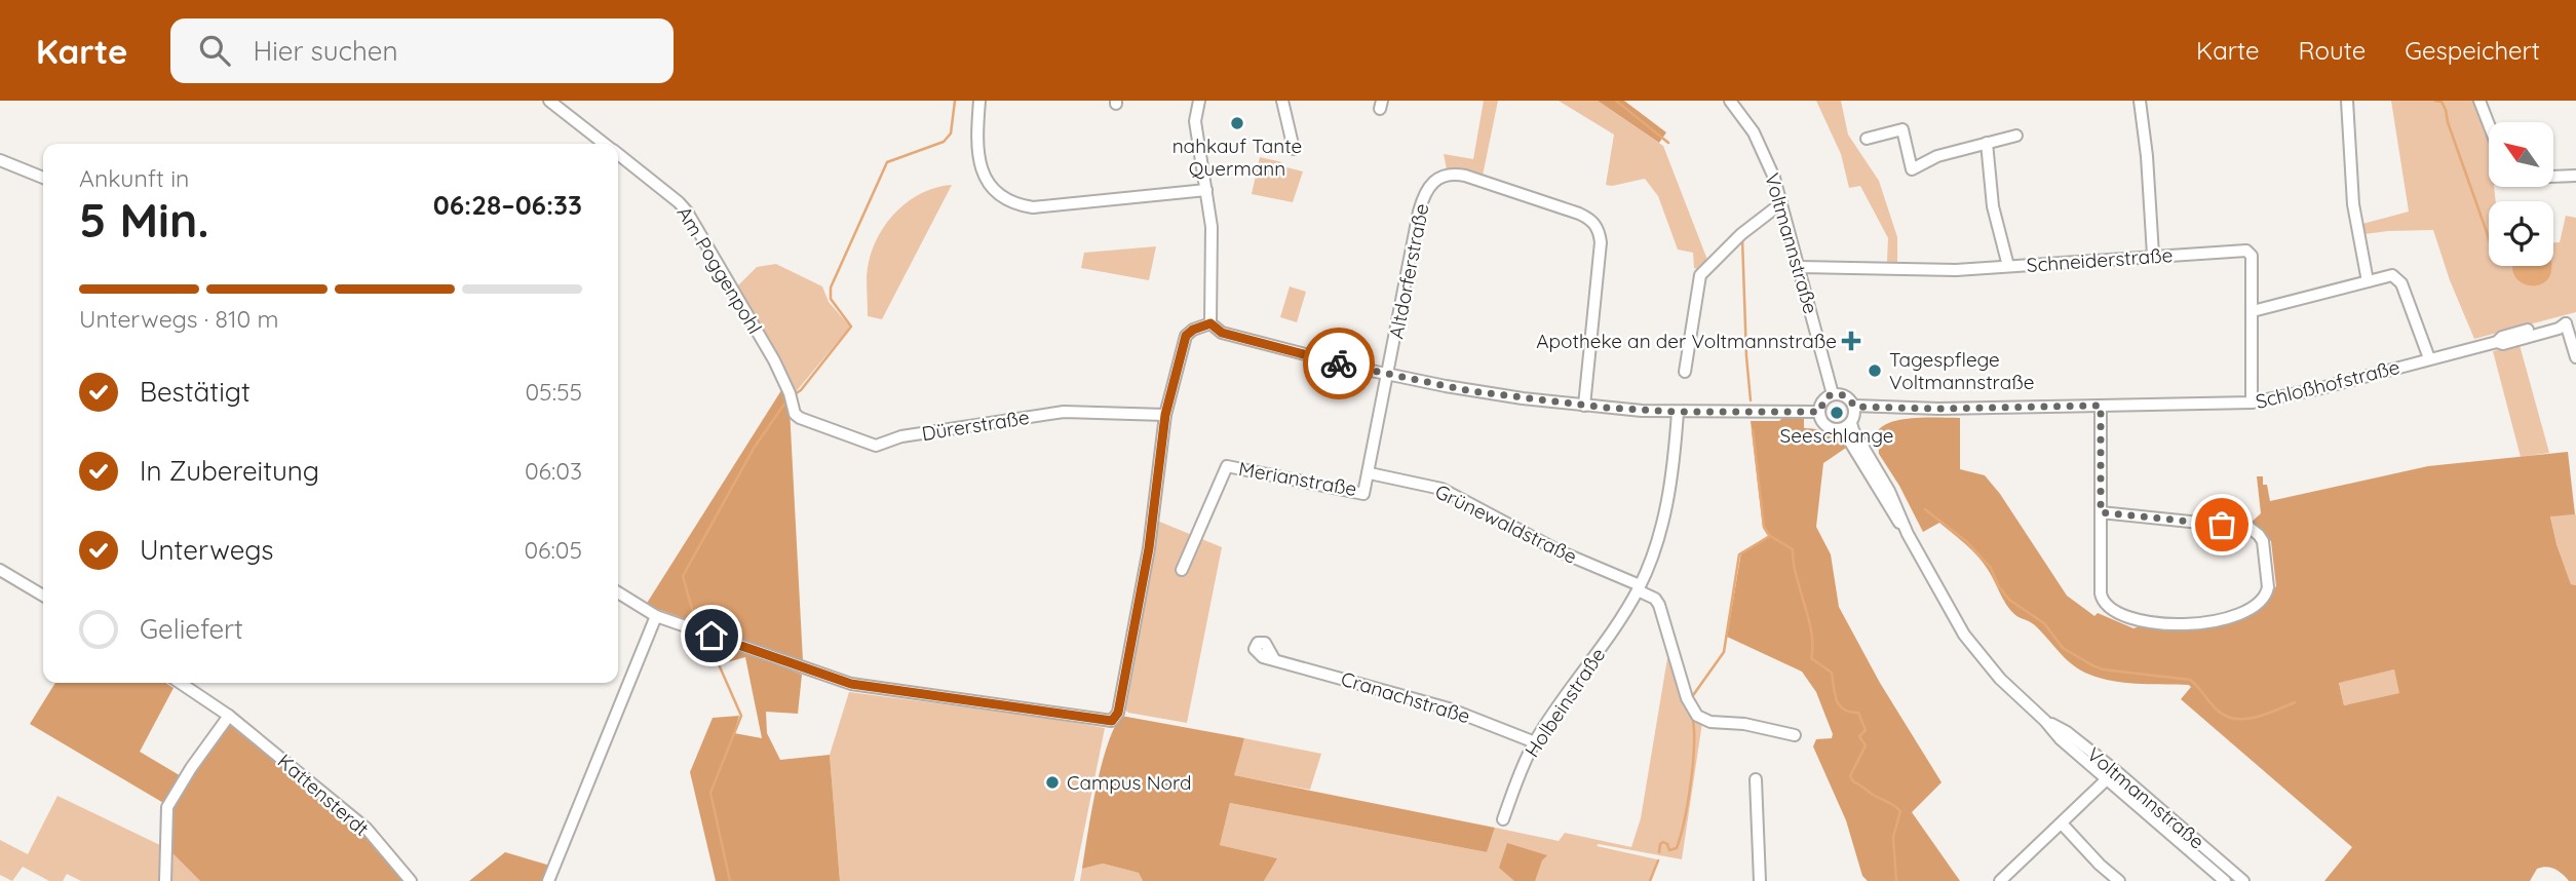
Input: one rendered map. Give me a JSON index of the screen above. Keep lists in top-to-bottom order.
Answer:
{
  "streets": {
    "street": [
      "Voltmannstraße",
      "Schneiderstraße",
      "Am Poggenpohl",
      "Altdorferstraße",
      "Schloßhofstraße",
      "Dürerstraße",
      "Merianstraße",
      "Grünewaldstraße",
      "Cranachstraße",
      "Holbeinstraße",
      "Kattensterdt"
    ]
  },
  "crossings": [
    ["Voltmannstraße", "Schneiderstraße"],
    ["Voltmannstraße", "Schloßhofstraße"],
    ["Schneiderstraße", "Schloßhofstraße"],
    ["Am Poggenpohl", "Dürerstraße"],
    ["Altdorferstraße", "Merianstraße"],
    ["Merianstraße", "Grünewaldstraße"],
    ["Grünewaldstraße", "Holbeinstraße"],
    ["Cranachstraße", "Holbeinstraße"]
  ],
  "places": {
    "other": [
      "nahkauf Tante Quermann",
      "Tagespflege Voltmannstraße",
      "Seeschlange",
      "Campus Nord"
    ],
    "health": ["Apotheke an der Voltmannstraße"]
  },
  "north": "top left",
  "page": {
    "header": "Karte",
    "search": "Hier suchen",
    "nav": ["Karte", "Route", "Gespeichert"],
    "heading": ["5 Min.", "Ankunft in", "06:28–06:33"],
    "bar": "Unterwegs · 810 m",
    "list": [
      ["Bestätigt", "05:55"],
      ["In Zubereitung", "06:03"],
      ["Unterwegs", "06:05"],
      "Geliefert"
    ]
  }
}
